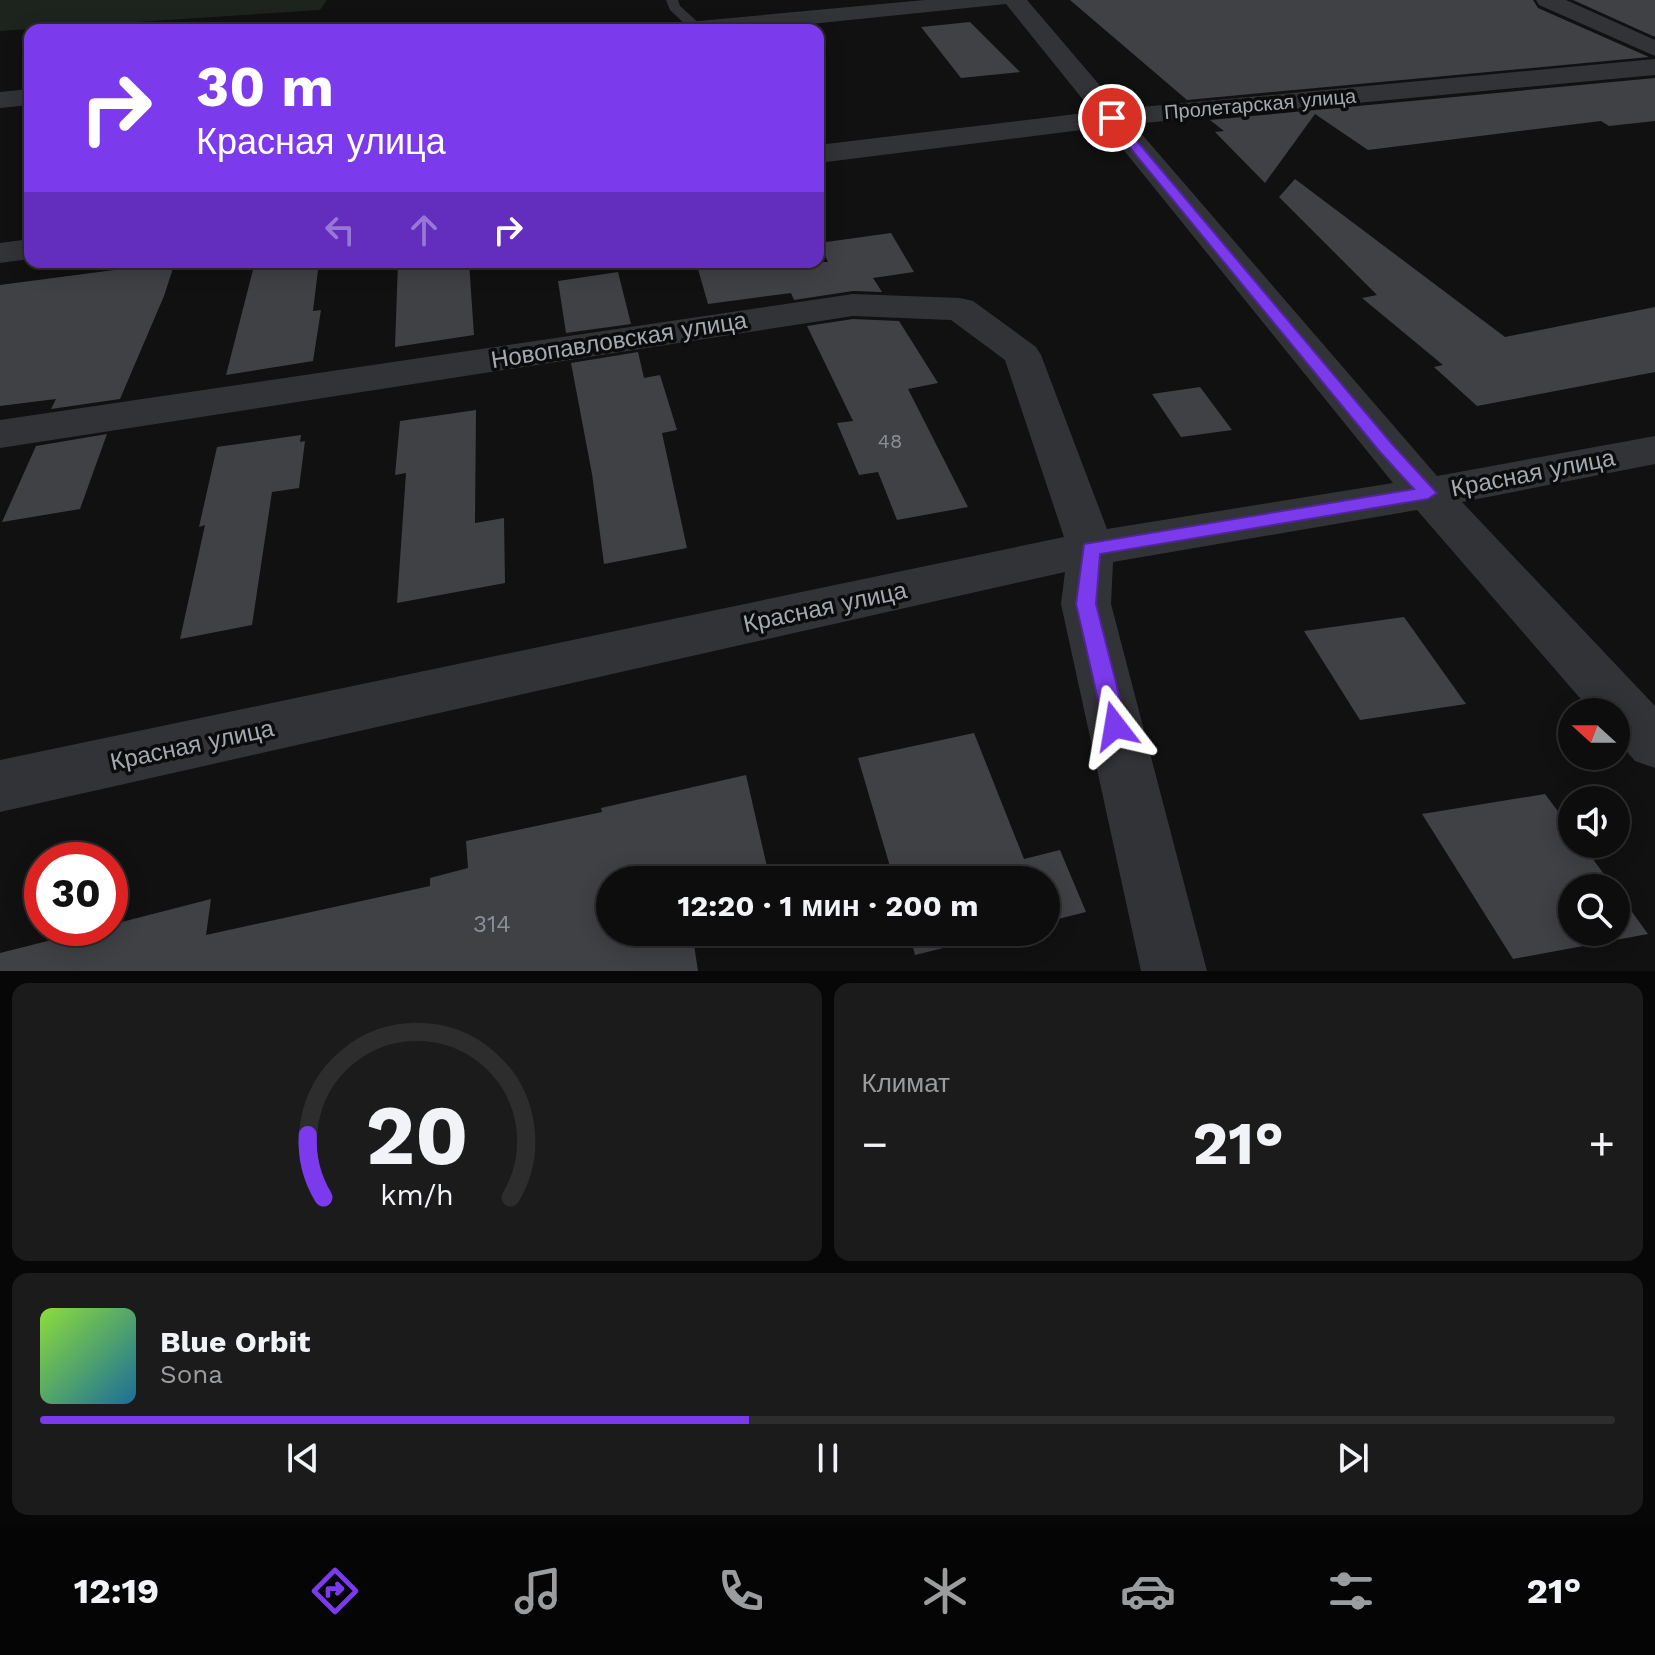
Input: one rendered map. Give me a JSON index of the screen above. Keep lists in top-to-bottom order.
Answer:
{
  "streets": {
    "street": ["Пролетарская улица", "Новопавловская улица", "Красная улица"]
  },
  "crossings": [
    ["Новопавловская улица", "Красная улица"]
  ],
  "house_numbers": ["48", "314"],
  "north": "left",
  "page": {
    "turn": ["30 m", "Красная улица"],
    "limit": "30",
    "trip": "12:20 · 1 мин · 200 m",
    "tile": "Климат",
    "heat": ["−", "21°", "+"],
    "song": ["Blue Orbit", "Sona"],
    "tabs": ["12:19", "21°"],
    "gauge": ["20", "km/h"]
  }
}
